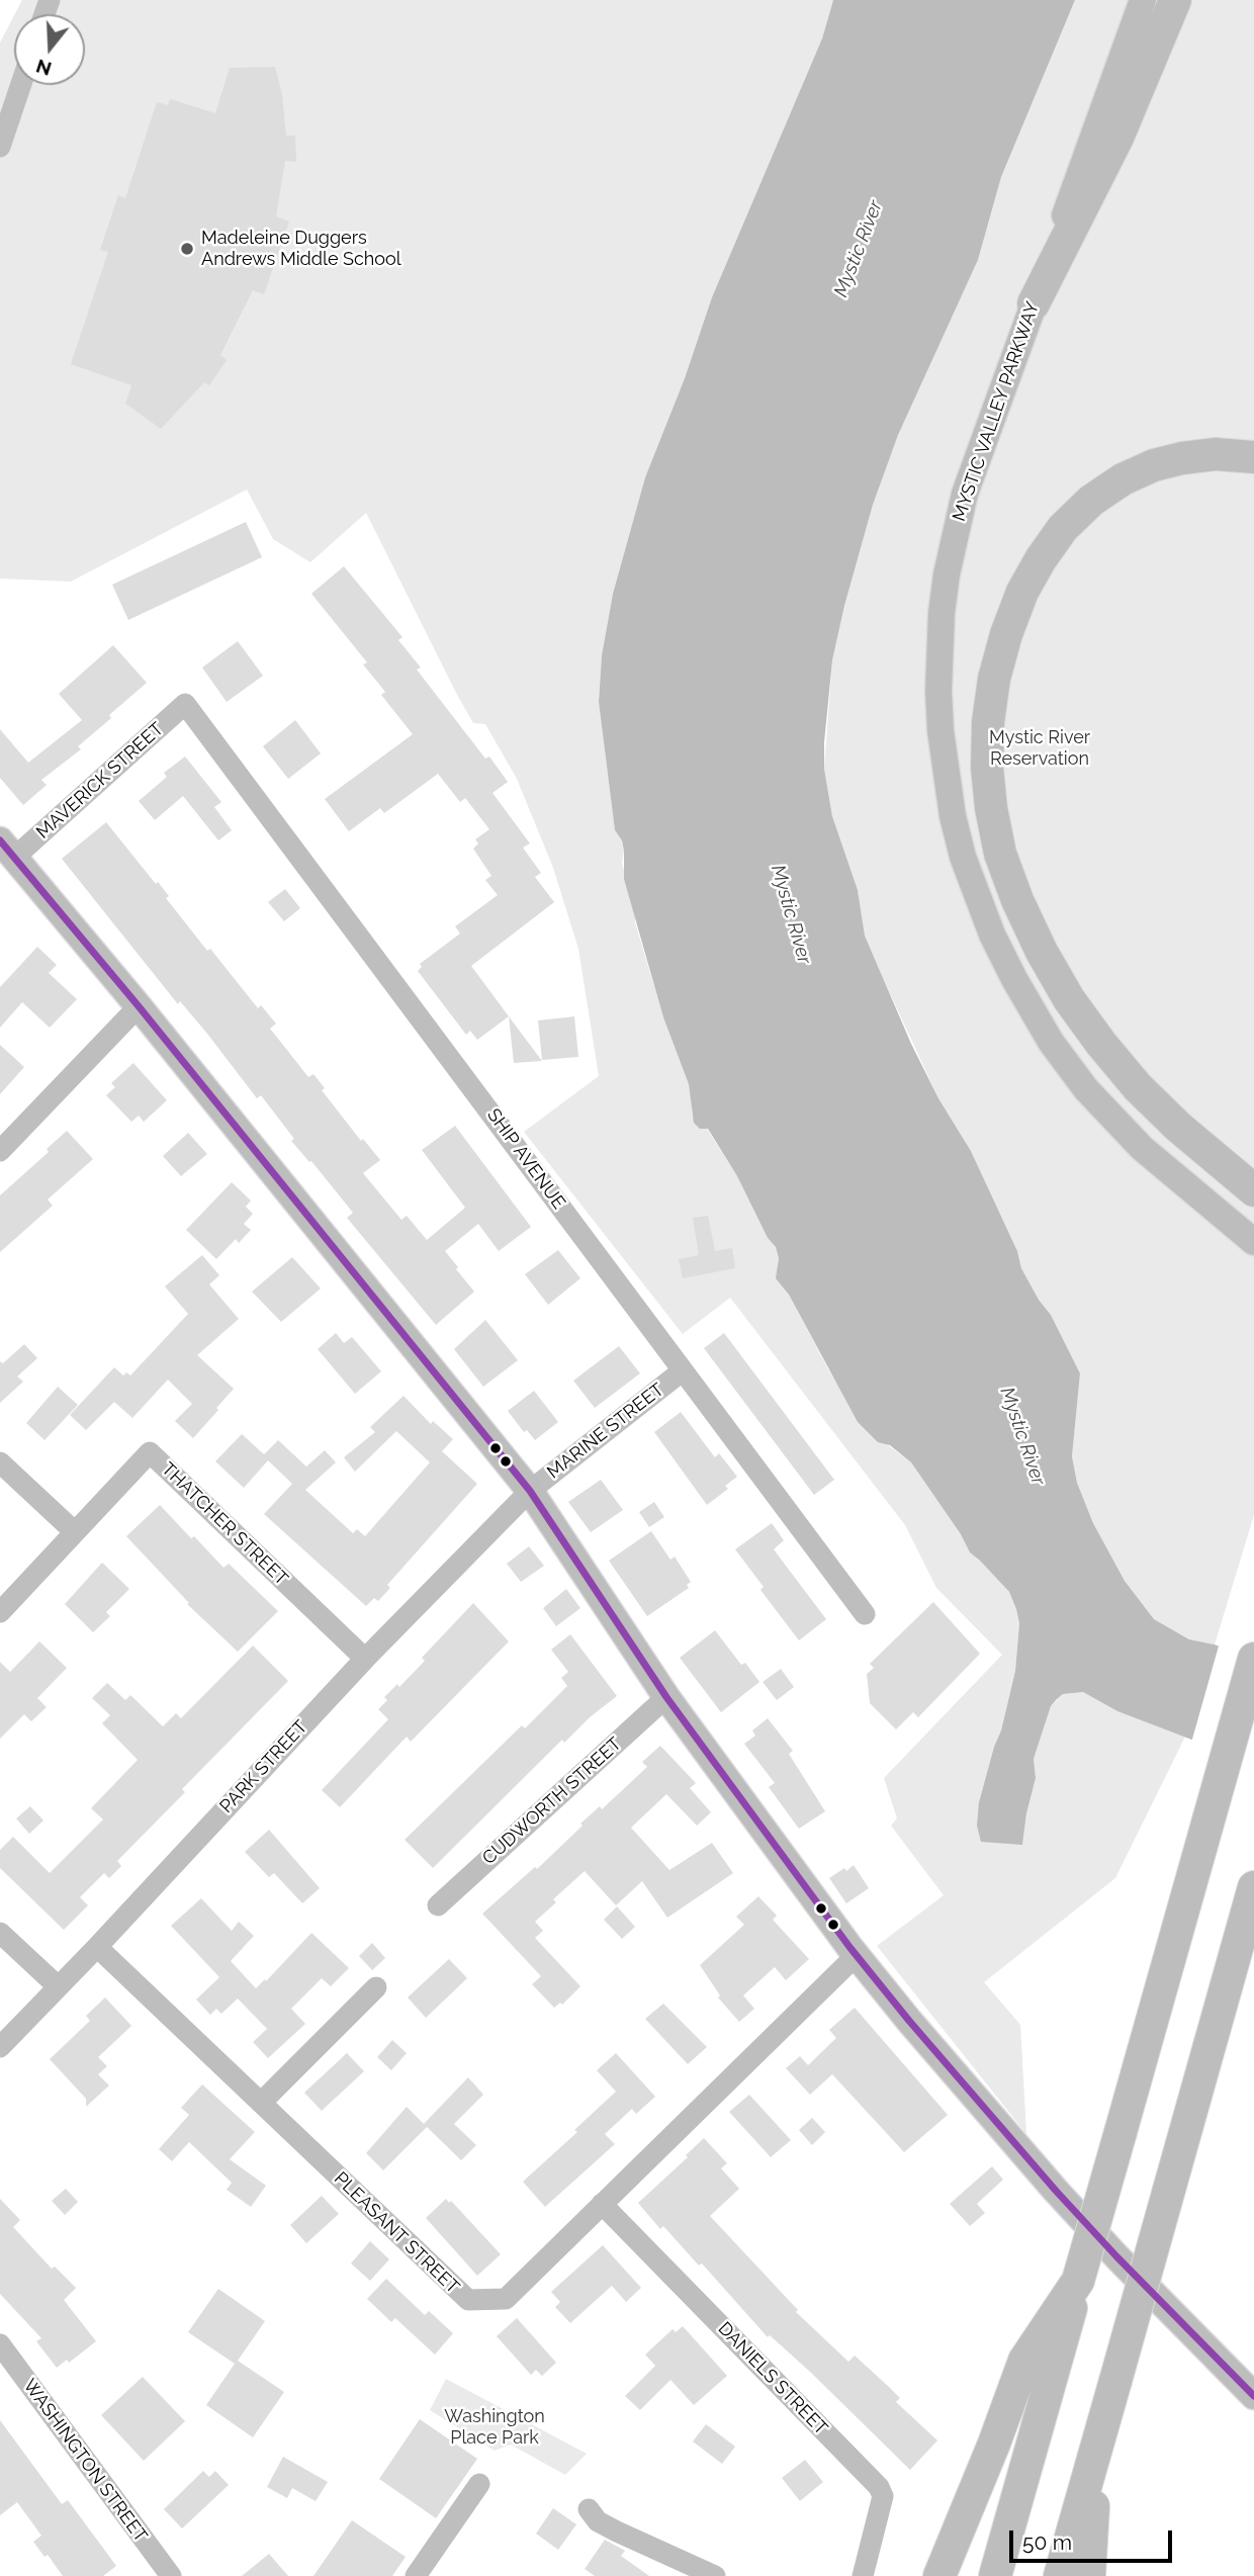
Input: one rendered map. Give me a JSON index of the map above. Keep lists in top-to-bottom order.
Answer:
{
  "streets": {
    "main road": ["MYSTIC VALLEY PARKWAY"],
    "street": [
      "MAVERICK STREET",
      "SHIP AVENUE",
      "MARINE STREET",
      "THATCHER STREET",
      "PARK STREET",
      "CUDWORTH STREET",
      "PLEASANT STREET",
      "DANIELS STREET",
      "WASHINGTON STREET"
    ]
  },
  "crossings": [
    ["MAVERICK STREET", "SHIP AVENUE"],
    ["SHIP AVENUE", "MARINE STREET"],
    ["MARINE STREET", "PARK STREET"],
    ["THATCHER STREET", "PARK STREET"],
    ["PARK STREET", "PLEASANT STREET"],
    ["PLEASANT STREET", "DANIELS STREET"]
  ],
  "water": ["Mystic River"],
  "parks": ["Mystic River Reservation", "Washington Place Park"],
  "places": ["Madeleine Duggers Andrews Middle School"],
  "scale_bar": "50 m",
  "north": "bottom"
}
